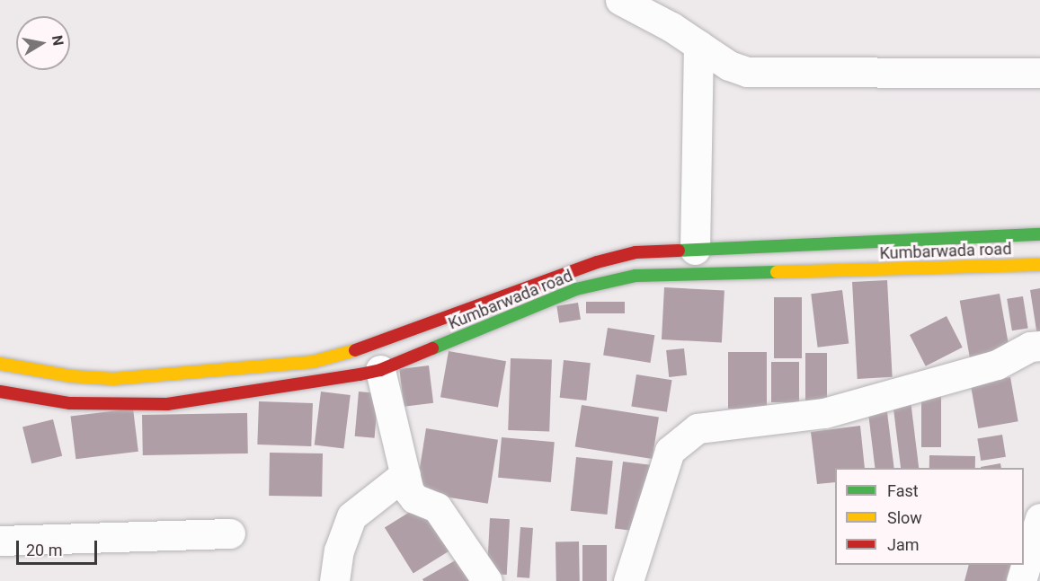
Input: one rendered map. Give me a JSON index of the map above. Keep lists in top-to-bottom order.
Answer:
{
  "streets": {
    "street": ["Kumbarwada road"]
  },
  "legend": ["Fast", "Slow", "Jam"],
  "scale_bar": "20 m",
  "north": "right"
}
